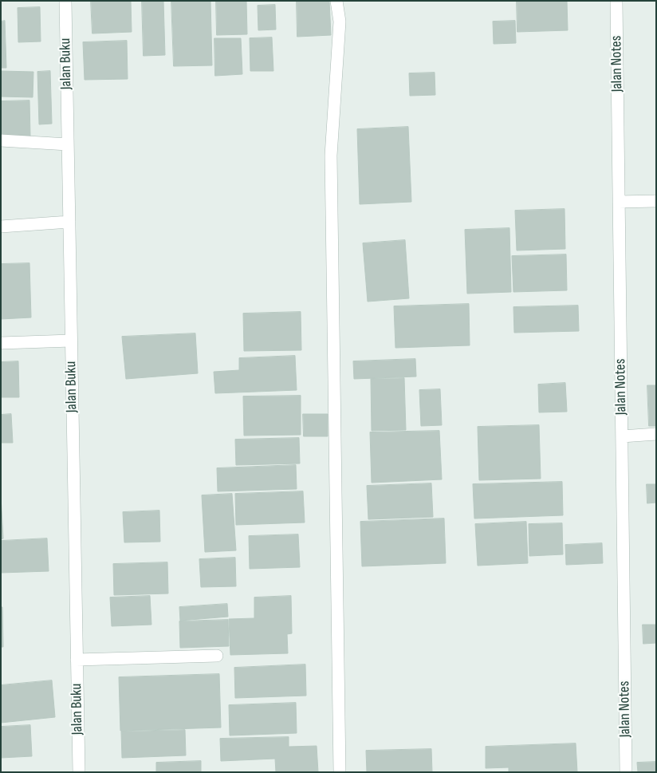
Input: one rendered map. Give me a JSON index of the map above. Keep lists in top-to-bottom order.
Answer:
{
  "streets": {
    "street": ["Jalan Buku", "Jalan Notes"]
  }
}
